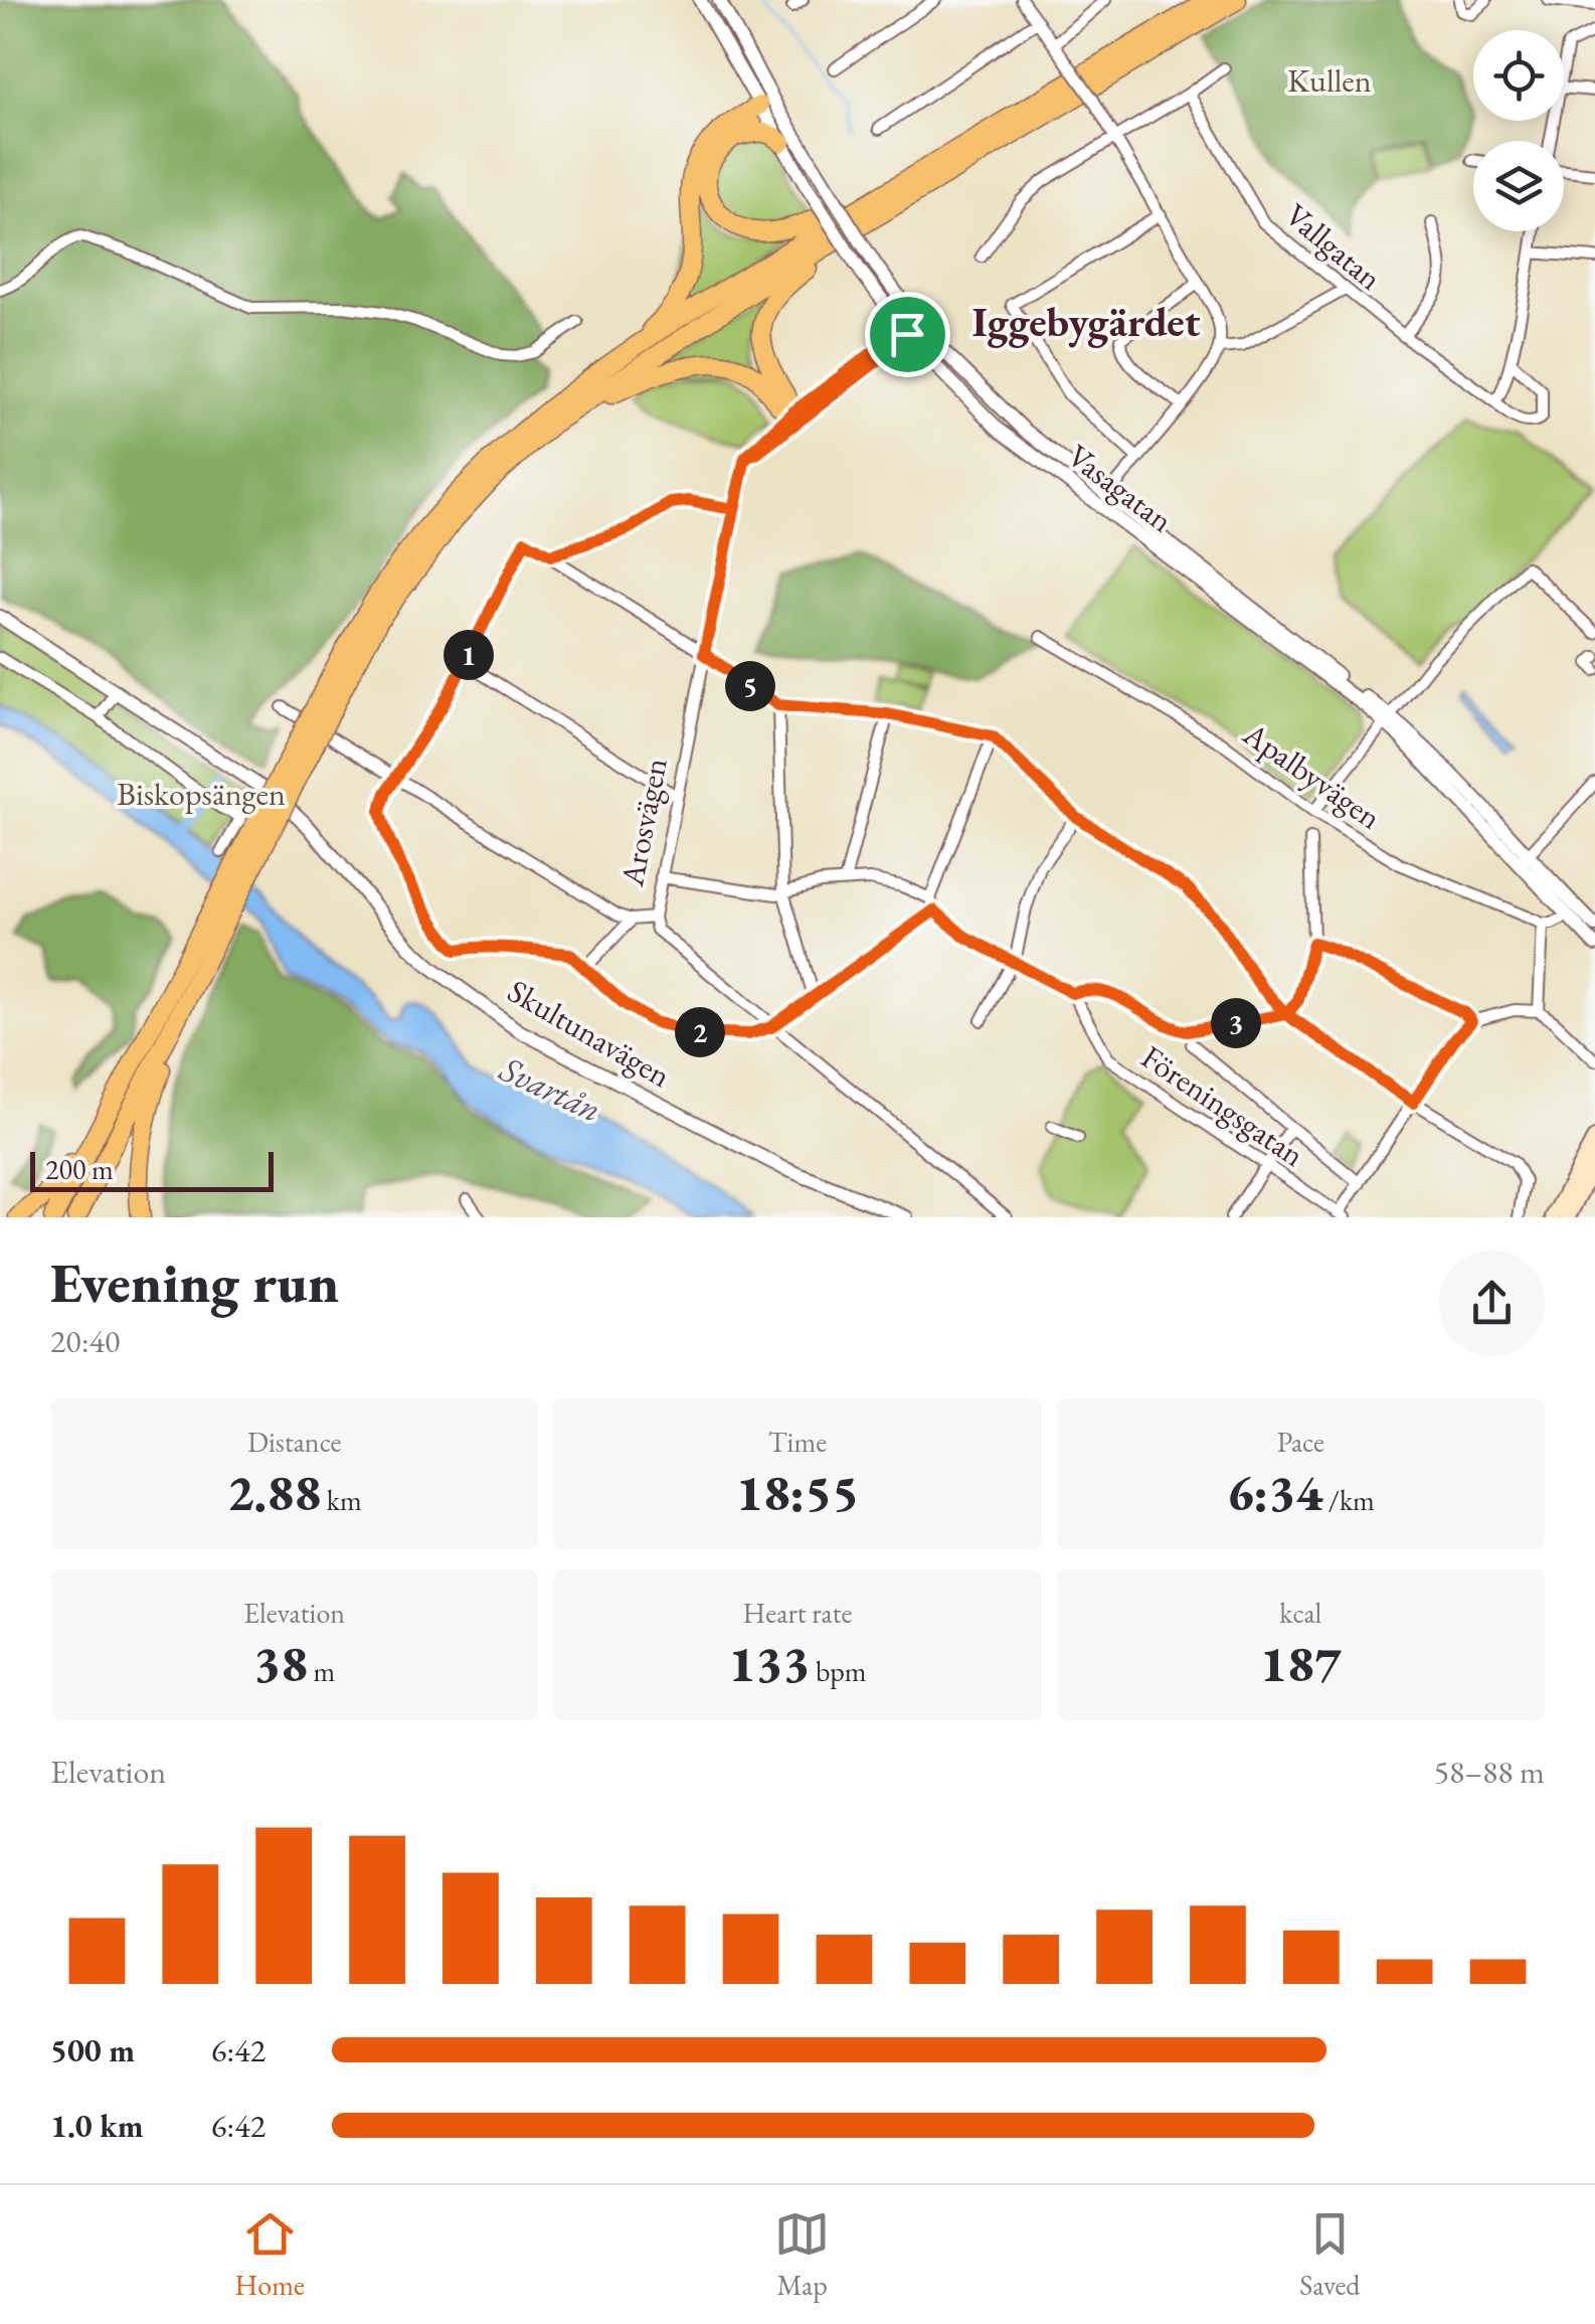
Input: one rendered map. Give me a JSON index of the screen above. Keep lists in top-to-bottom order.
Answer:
{
  "streets": {
    "street": [
      "Vallgatan",
      "Vasagatan",
      "Apalbyvägen",
      "Arosvägen",
      "Skultunavägen",
      "Föreningsgatan"
    ]
  },
  "crossings": [
    ["Vasagatan", "Arosvägen"]
  ],
  "districts": ["Iggebygärdet"],
  "water": ["Svartån"],
  "parks": ["Kullen", "Biskopsängen"],
  "scale_bar": "200 m",
  "page": {
    "pins": [
      "1",
      "5",
      "3",
      "2"
    ],
    "scale": "200 m",
    "heading": ["Evening run", "20:40"],
    "stats": [
      ["Distance", "2.88 km"],
      ["Time", "18:55"],
      ["Pace", "6:34 /km"],
      ["Elevation", "38 m"],
      ["Heart rate", "133 bpm"],
      ["kcal", "187"]
    ],
    "chart": ["Elevation", "58–88 m"],
    "list": [
      {
        "name": "500 m",
        "note": "6:42"
      },
      {
        "name": "1.0 km",
        "note": "6:42"
      }
    ],
    "tabs": ["Home", "Map", "Saved"]
  }
}
